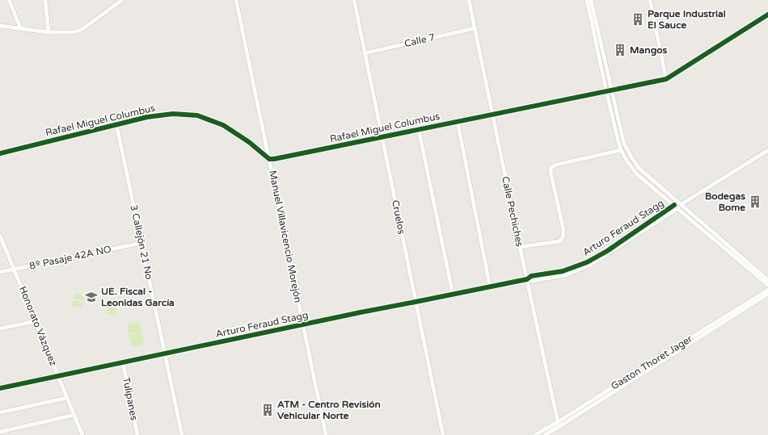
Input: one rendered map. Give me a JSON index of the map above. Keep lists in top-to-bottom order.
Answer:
{
  "streets": {
    "street": [
      "Calle 7",
      "Rafael Miguel Columbus",
      "Calle Pechiches",
      "Cruelos",
      "Arturo Feraud Stagg",
      "Manuel Villavicencio Morejón",
      "3 Callejón 21 No",
      "8º Pasaje 42A NO",
      "Honorato Vázquez",
      "Gaston Thoret Jager",
      "Tulipanes"
    ]
  },
  "crossings": [
    ["Calle 7", "Calle Pechiches"],
    ["Calle 7", "Cruelos"],
    ["Rafael Miguel Columbus", "Calle Pechiches"],
    ["Rafael Miguel Columbus", "Cruelos"],
    ["Rafael Miguel Columbus", "Manuel Villavicencio Morejón"],
    ["Rafael Miguel Columbus", "3 Callejón 21 No"],
    ["Calle Pechiches", "Arturo Feraud Stagg"],
    ["Calle Pechiches", "Gaston Thoret Jager"],
    ["Cruelos", "Arturo Feraud Stagg"],
    ["Arturo Feraud Stagg", "Manuel Villavicencio Morejón"],
    ["Arturo Feraud Stagg", "3 Callejón 21 No"],
    ["Arturo Feraud Stagg", "Honorato Vázquez"],
    ["Arturo Feraud Stagg", "Tulipanes"],
    ["3 Callejón 21 No", "8º Pasaje 42A NO"],
    ["8º Pasaje 42A NO", "Honorato Vázquez"]
  ],
  "places": {
    "building": [
      "Parque Industrial El Sauce",
      "Mangos",
      "Bodegas Bome",
      "ATM - Centro Revisión Vehicular Norte"
    ],
    "school or university": ["UE. Fiscal - Leonidas García"]
  }
}
